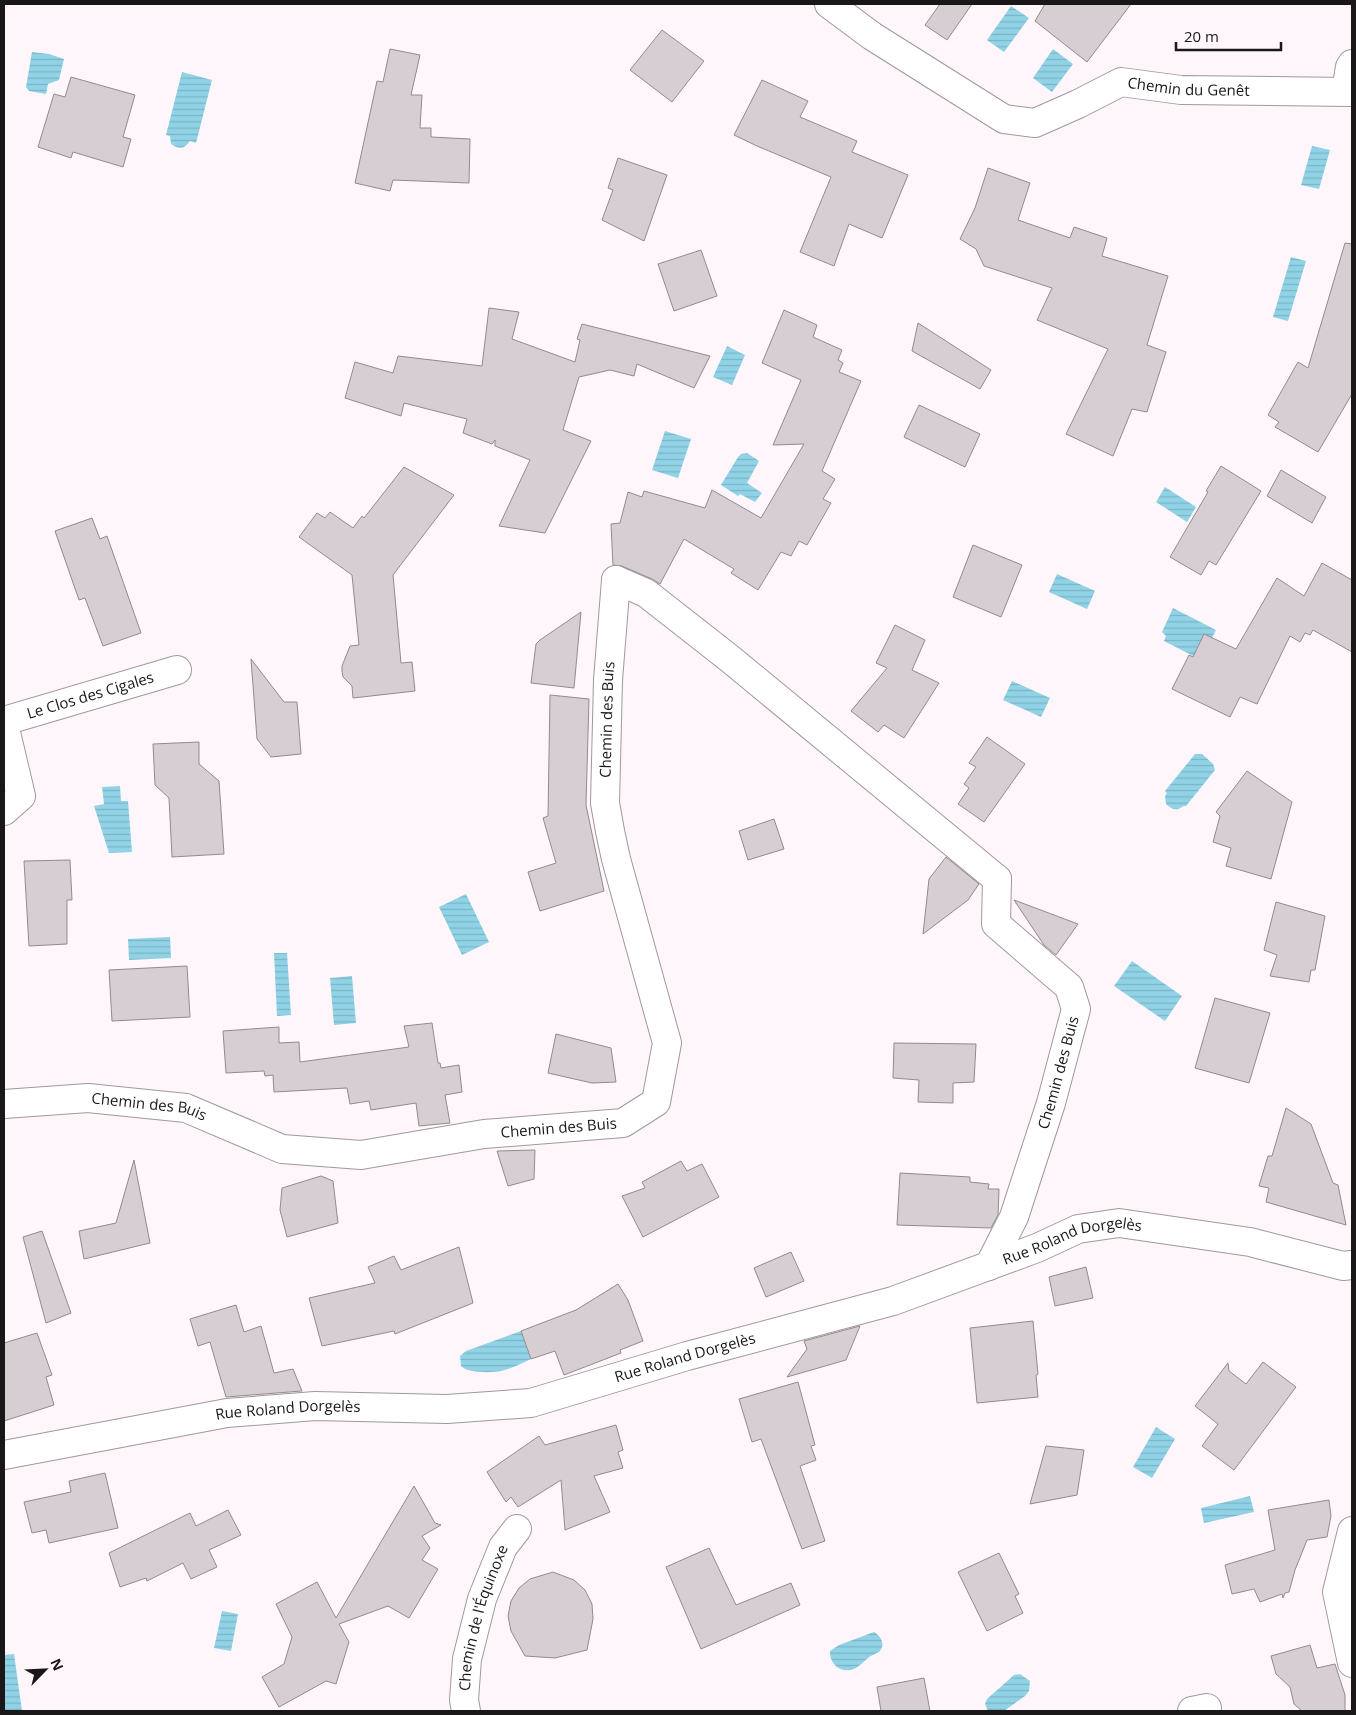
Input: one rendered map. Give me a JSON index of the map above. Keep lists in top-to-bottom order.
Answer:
{
  "streets": {
    "street": [
      "Chemin du Genêt",
      "Le Clos des Cigales",
      "Chemin des Buis",
      "Rue Roland Dorgelès",
      "Chemin de l'Équinoxe"
    ]
  },
  "crossings": [
    ["Chemin des Buis", "Rue Roland Dorgelès"]
  ],
  "scale_bar": "20 m",
  "north": "top right"
}
